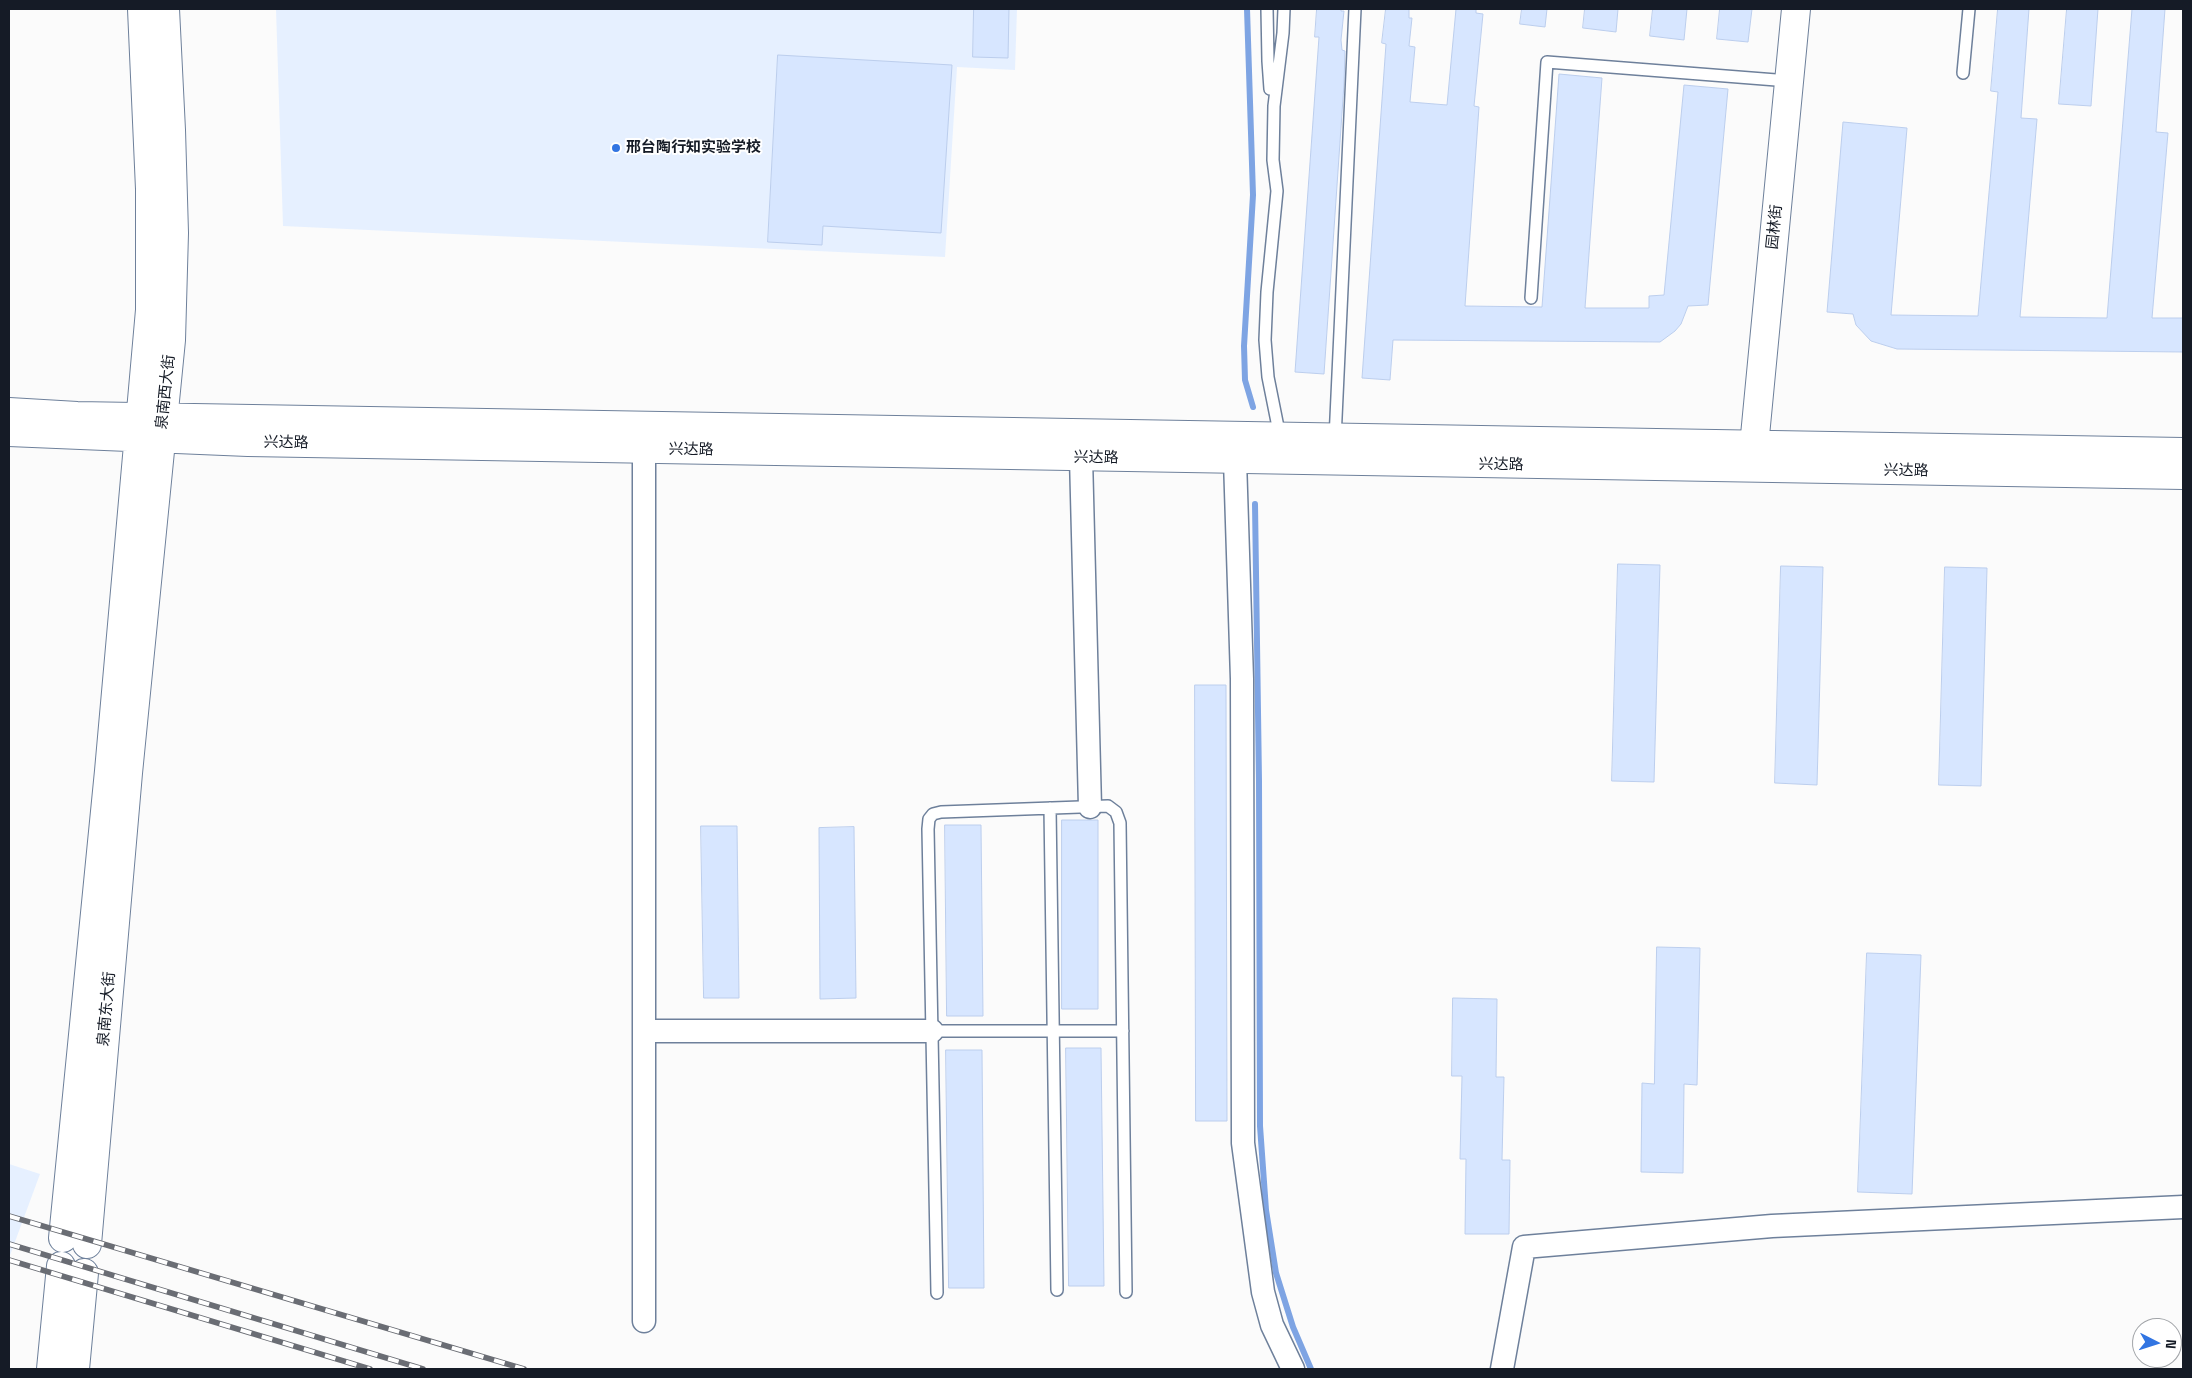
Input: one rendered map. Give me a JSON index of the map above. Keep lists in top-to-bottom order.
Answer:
{
  "streets": {
    "main road": [
      "园林街",
      "泉南西大街",
      "兴达路",
      "泉南东大街"
    ]
  },
  "crossings": [
    ["园林街", "兴达路"],
    ["泉南西大街", "兴达路"],
    ["泉南西大街", "泉南东大街"]
  ],
  "places": ["邢台陶行知实验学校"],
  "north": "right"
}
